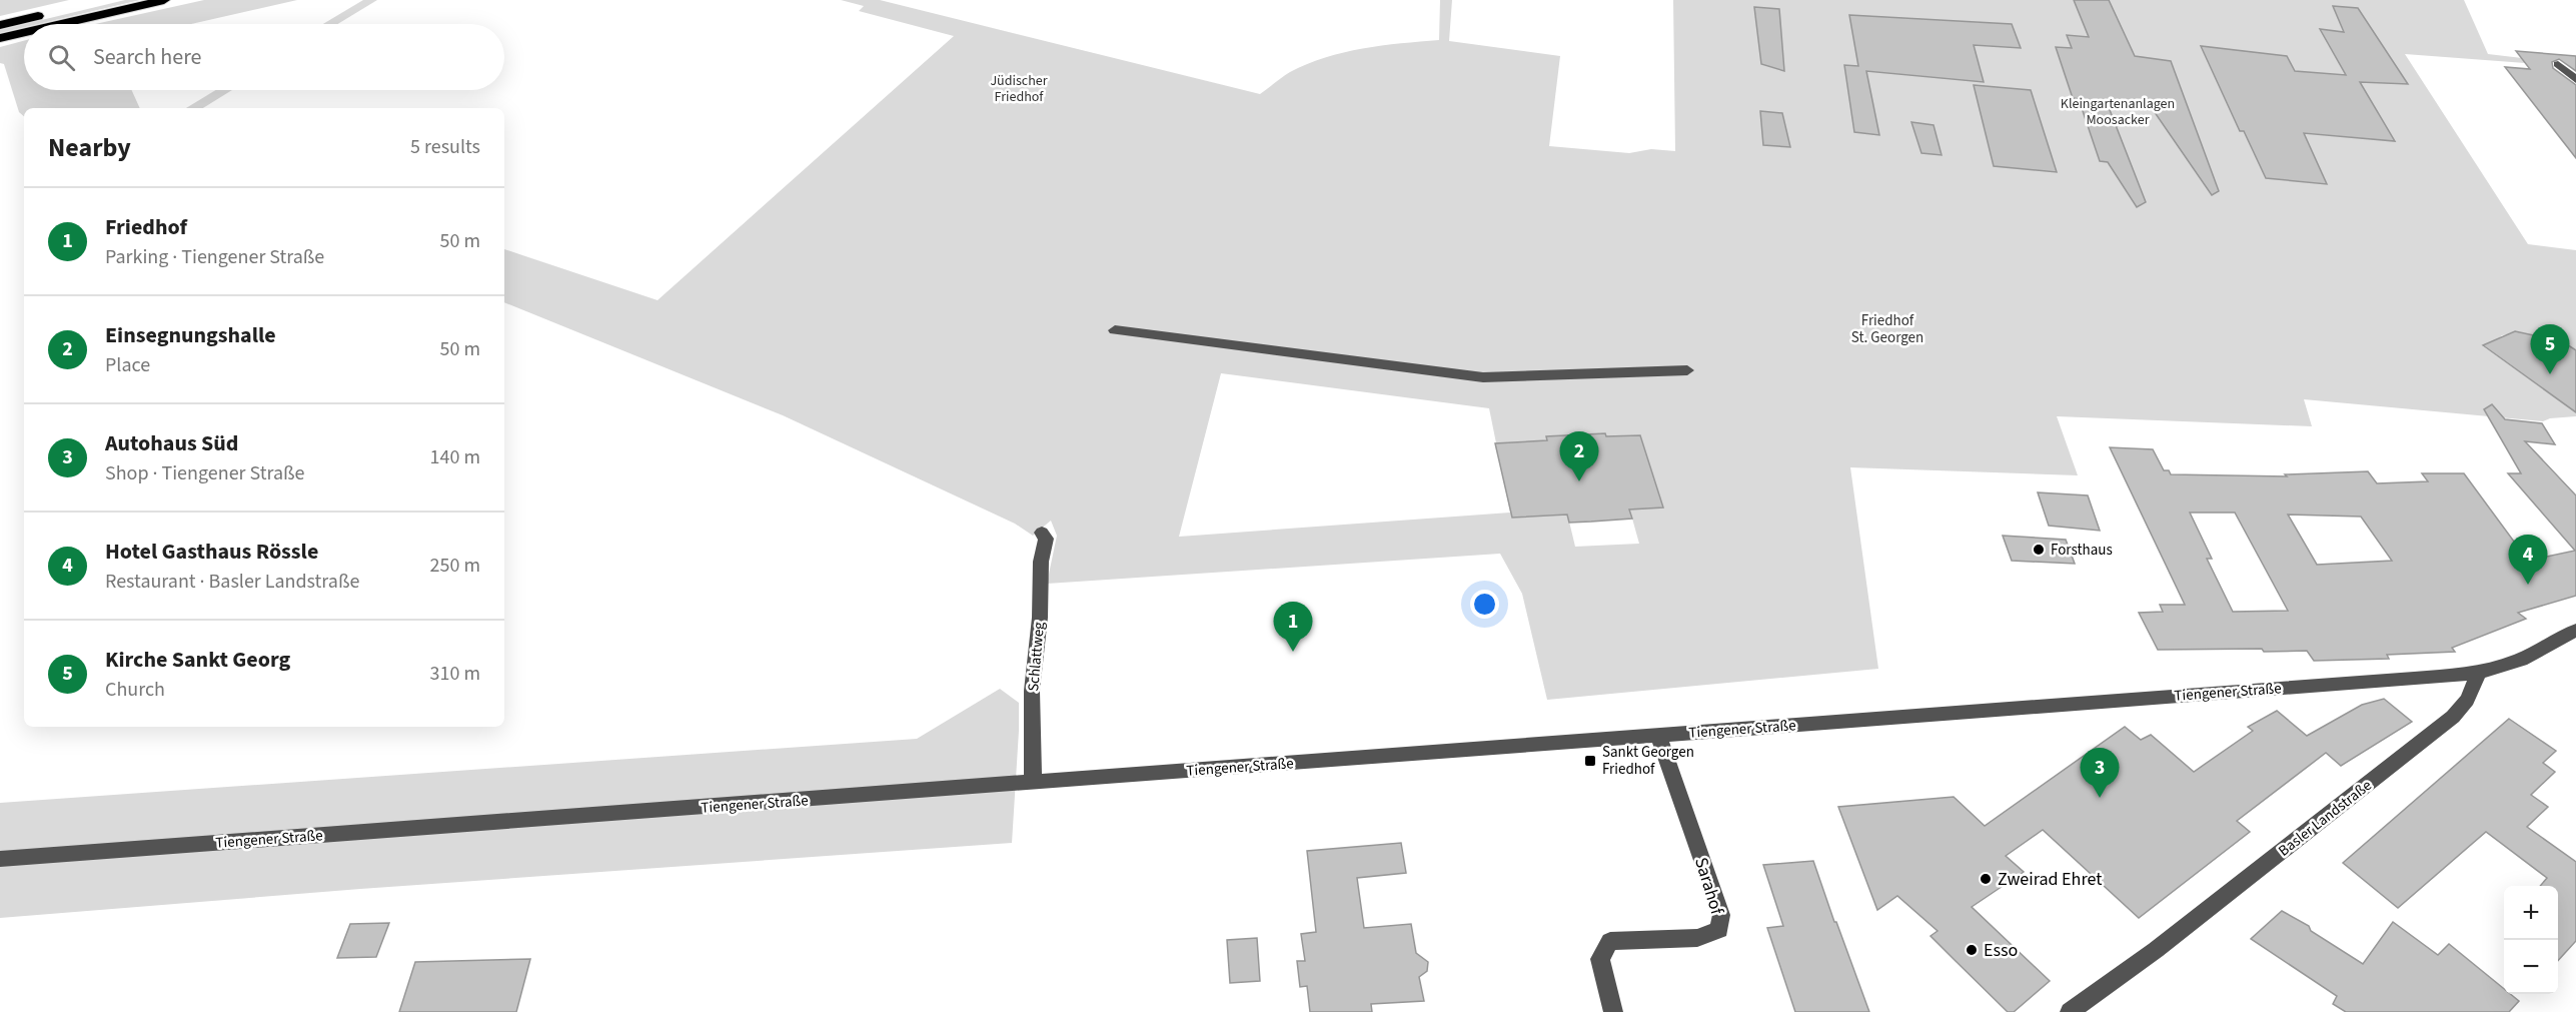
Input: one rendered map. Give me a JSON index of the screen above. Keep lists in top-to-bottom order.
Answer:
{
  "streets": {
    "street": [
      "Schlattweg",
      "Tiengener Straße",
      "Basler Landstraße",
      "Sarahof"
    ]
  },
  "crossings": [
    ["Schlattweg", "Tiengener Straße"],
    ["Tiengener Straße", "Basler Landstraße"],
    ["Tiengener Straße", "Sarahof"]
  ],
  "parks": ["Jüdischer Friedhof", "Kleingartenanlagen Moosacker", "Friedhof St. Georgen"],
  "places": {
    "other": ["Forsthaus", "Zweirad Ehret", "Esso"],
    "transit": ["Sankt Georgen Friedhof"]
  },
  "page": {
    "search": "Search here",
    "heading": ["Nearby", "5 results"],
    "list": [
      {
        "mark": "1",
        "name": "Friedhof",
        "note": "Parking · Tiengener Straße",
        "value": "50 m"
      },
      {
        "mark": "2",
        "name": "Einsegnungshalle",
        "note": "Place",
        "value": "50 m"
      },
      {
        "mark": "3",
        "name": "Autohaus Süd",
        "note": "Shop · Tiengener Straße",
        "value": "140 m"
      },
      {
        "mark": "4",
        "name": "Hotel Gasthaus Rössle",
        "note": "Restaurant · Basler Landstraße",
        "value": "250 m"
      },
      {
        "mark": "5",
        "name": "Kirche Sankt Georg",
        "note": "Church",
        "value": "310 m"
      }
    ],
    "pins": [
      "5",
      "2",
      "4",
      "1",
      "3"
    ],
    "map_buttons": ["+", "−"]
  }
}
